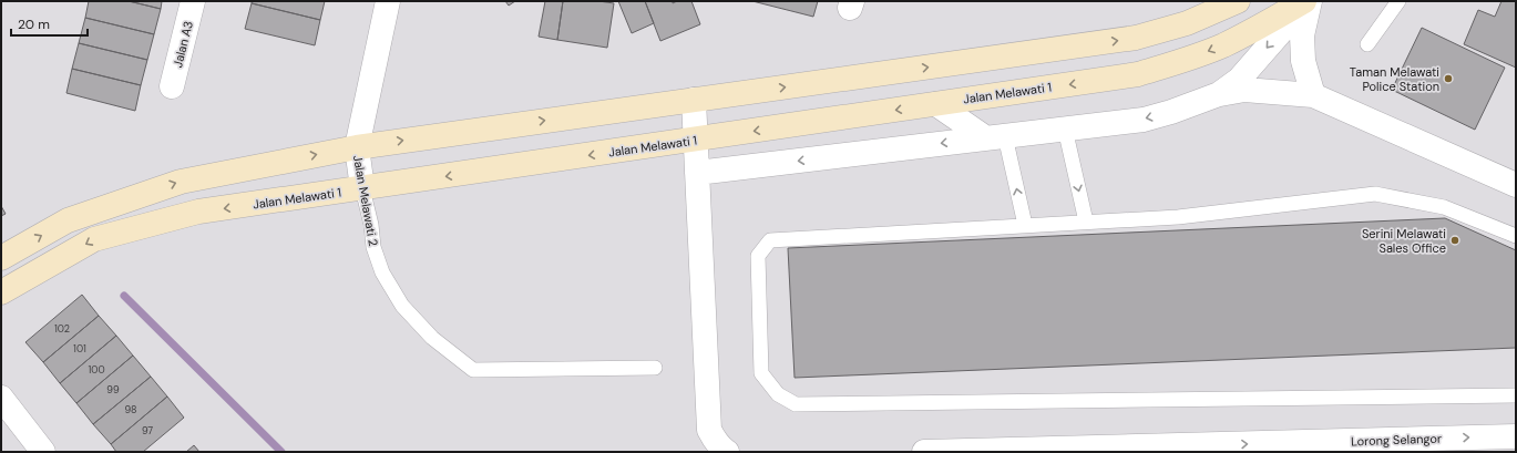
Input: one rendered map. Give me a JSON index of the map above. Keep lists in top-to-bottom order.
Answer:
{
  "streets": {
    "street": [
      "Jalan A3",
      "Jalan Melawati 1",
      "Jalan Melawati 2",
      "Lorong Selangor"
    ]
  },
  "crossings": [
    ["Jalan Melawati 1", "Jalan Melawati 2"]
  ],
  "one_way": ["Lorong Selangor"],
  "places": ["Taman Melawati Police Station", "Serini Melawati Sales Office"],
  "house_numbers": [
    "102",
    "101",
    "100",
    "99",
    "98",
    "97"
  ],
  "scale_bar": "20 m"
}
